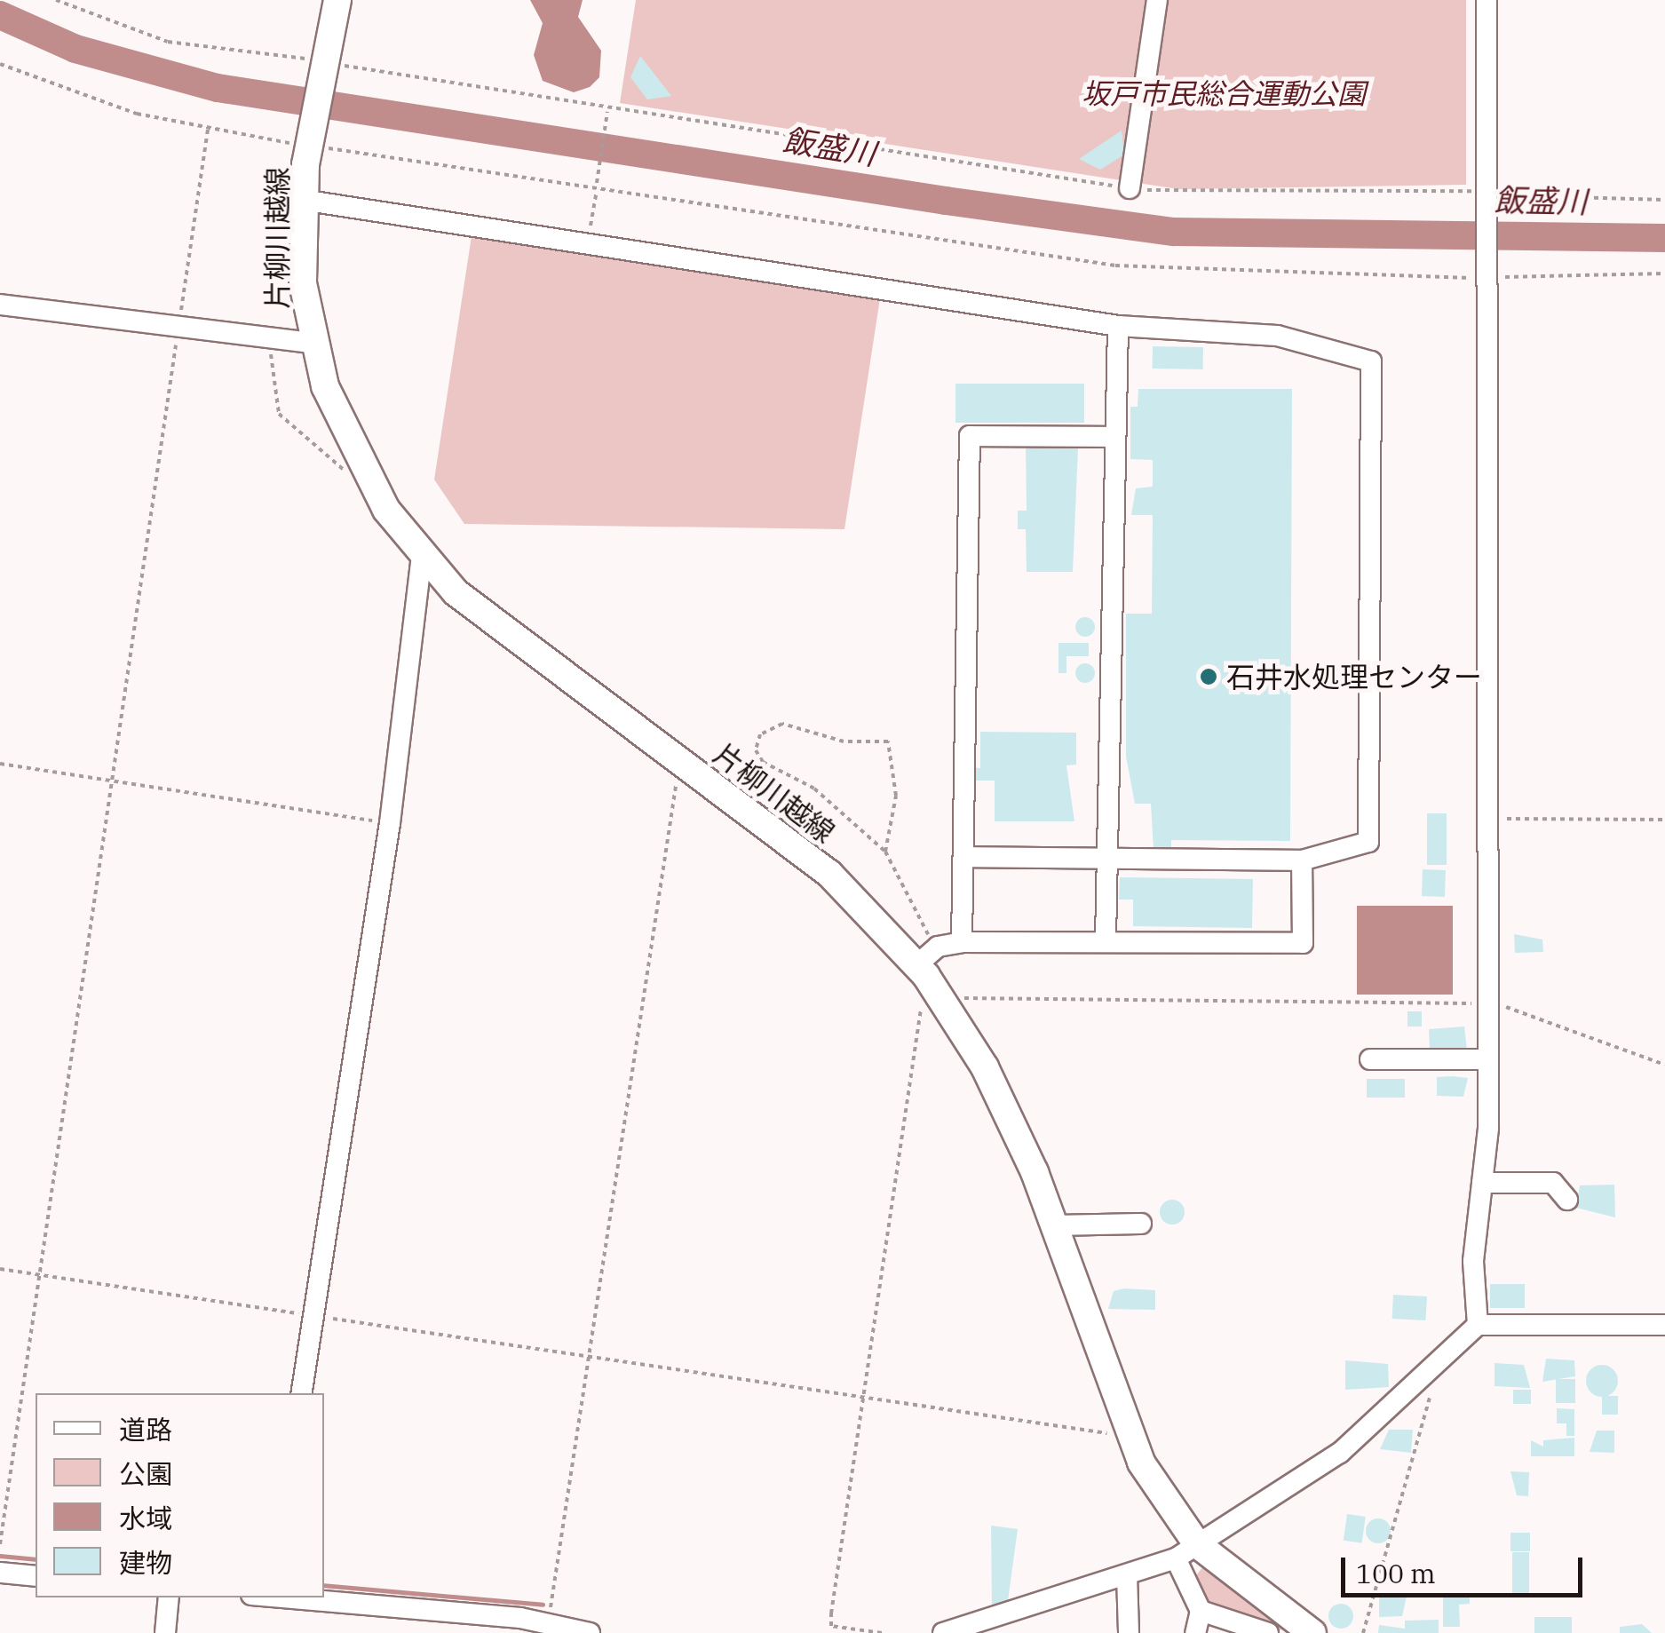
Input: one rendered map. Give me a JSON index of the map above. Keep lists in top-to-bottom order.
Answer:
{
  "streets": {
    "main road": ["片柳川越線"]
  },
  "water": ["飯盛川"],
  "parks": ["坂戸市民総合運動公園"],
  "places": ["石井水処理センター"],
  "legend": [
    "道路",
    "公園",
    "水域",
    "建物"
  ],
  "scale_bar": "100 m"
}
